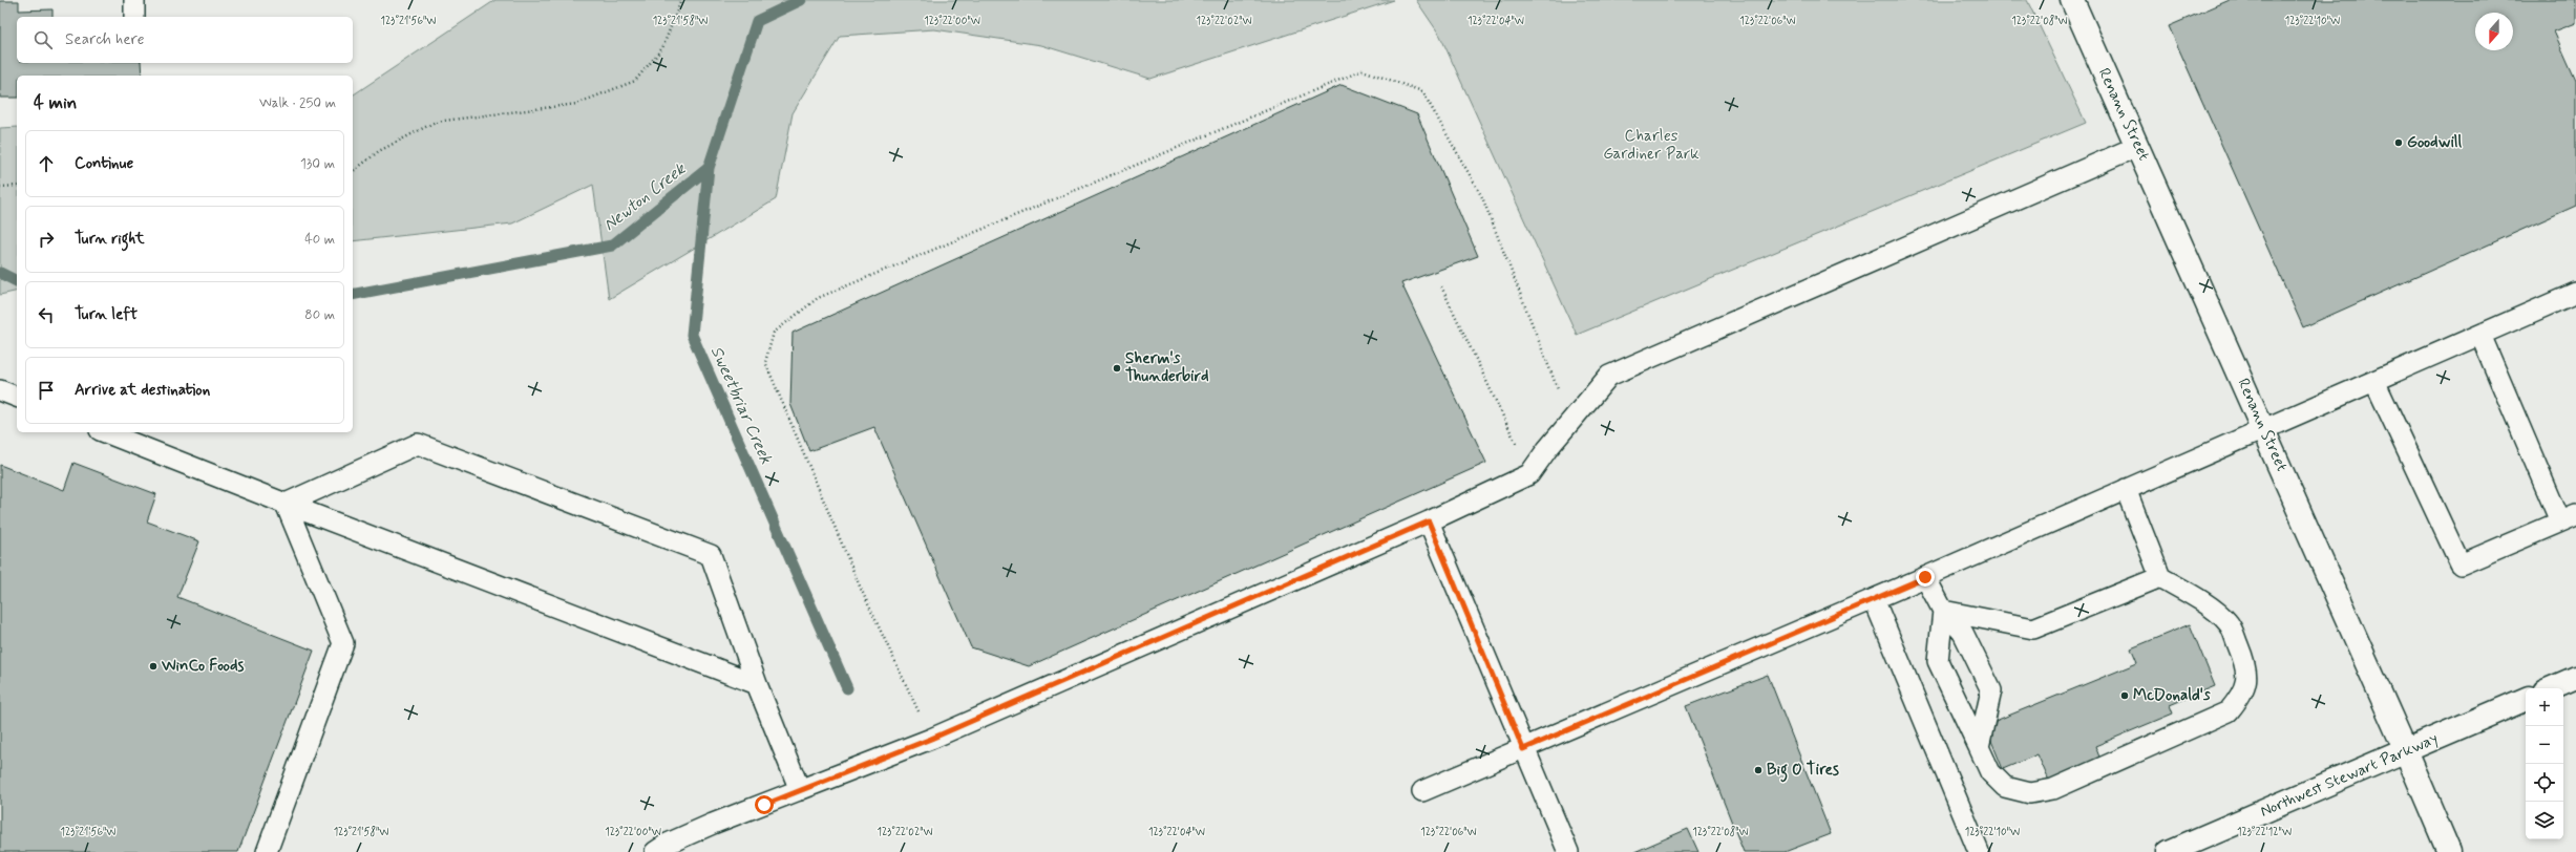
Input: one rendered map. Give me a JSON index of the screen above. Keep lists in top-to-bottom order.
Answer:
{
  "streets": {
    "street": ["Renann Street", "Northwest Stewart Parkway"]
  },
  "crossings": [
    ["Renann Street", "Northwest Stewart Parkway"]
  ],
  "water": ["Newton Creek", "Sweetbriar Creek"],
  "parks": ["Charles Gardiner Park"],
  "places": [
    "Goodwill",
    "Sherm's Thunderbird",
    "WinCo Foods",
    "McDonald's",
    "Big O Tires"
  ],
  "north": "bottom",
  "page": {
    "search": "Search here",
    "heading": ["4 min", "Walk · 250 m"],
    "list": [
      ["Continue", "130 m"],
      ["Turn right", "40 m"],
      ["Turn left", "80 m"],
      "Arrive at destination"
    ],
    "map_buttons": ["+", "−"]
  },
  "coordinates": [
    "123°21'56\"W",
    "123°21'58\"W",
    "123°22'00\"W",
    "123°22'06\"W",
    "123°22'08\"W",
    "123°22'02\"W",
    "123°22'04\"W",
    "123°22'10\"W",
    "123°22'12\"W"
  ]
}
